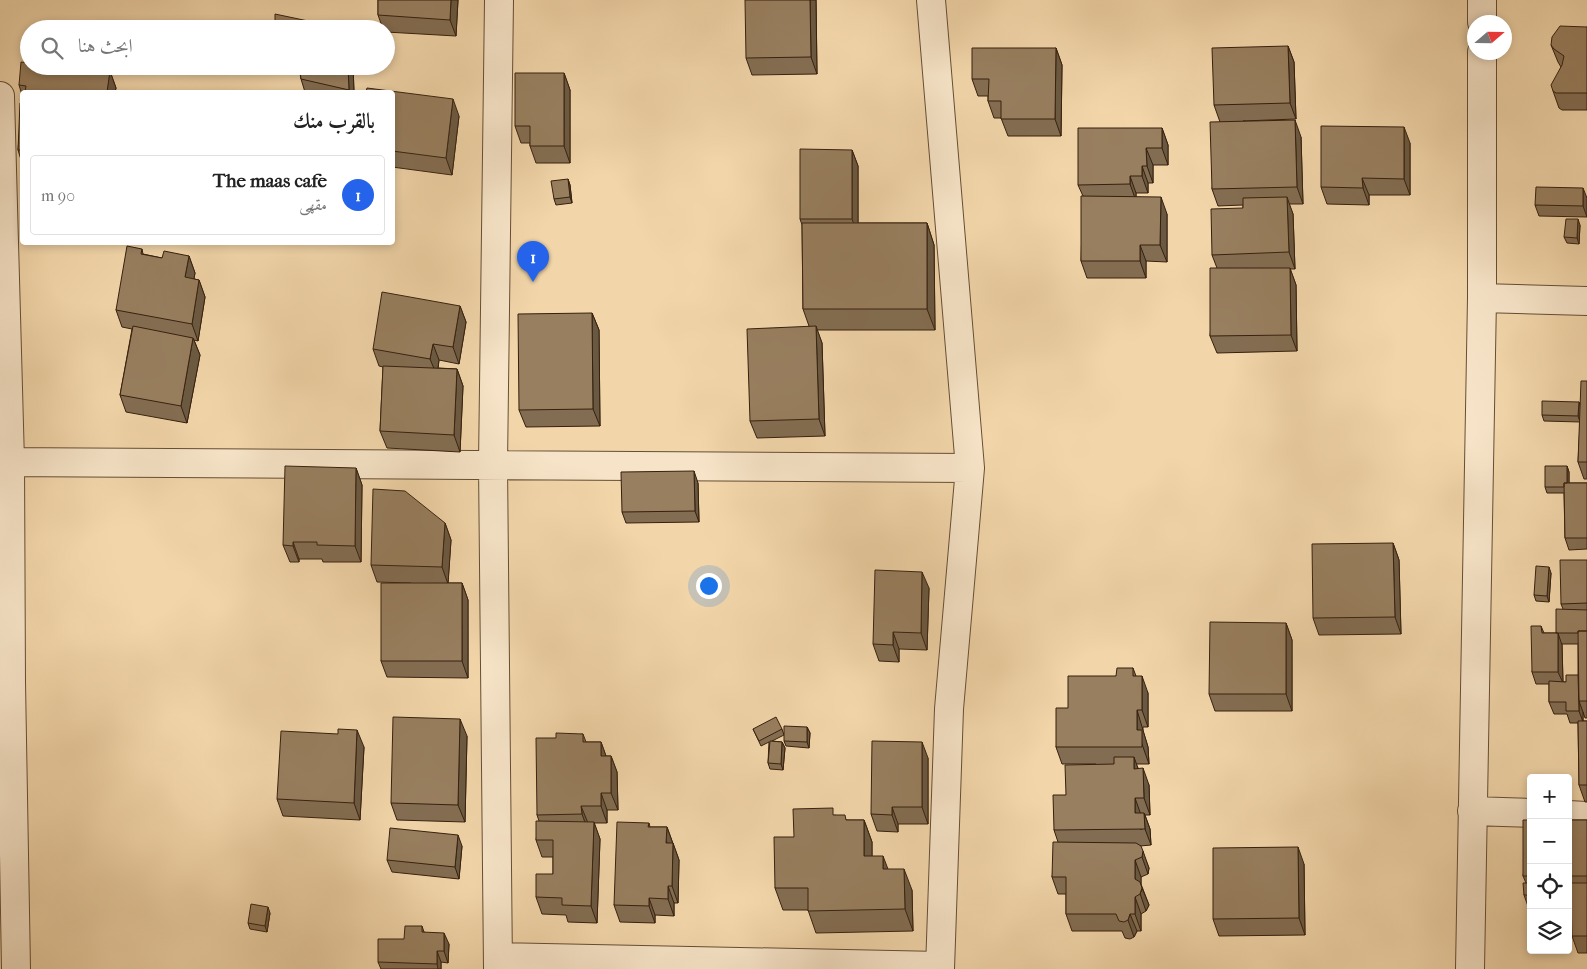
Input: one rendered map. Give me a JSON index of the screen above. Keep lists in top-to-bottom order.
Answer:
{
  "north": "right",
  "page": {
    "search": "ابحث هنا",
    "heading": "بالقرب منك",
    "list": [
      {
        "mark": "1",
        "name": "The maas cafe",
        "note": "مقهى",
        "value": "90 m"
      }
    ],
    "pins": "1",
    "map_buttons": ["+", "−"]
  }
}
